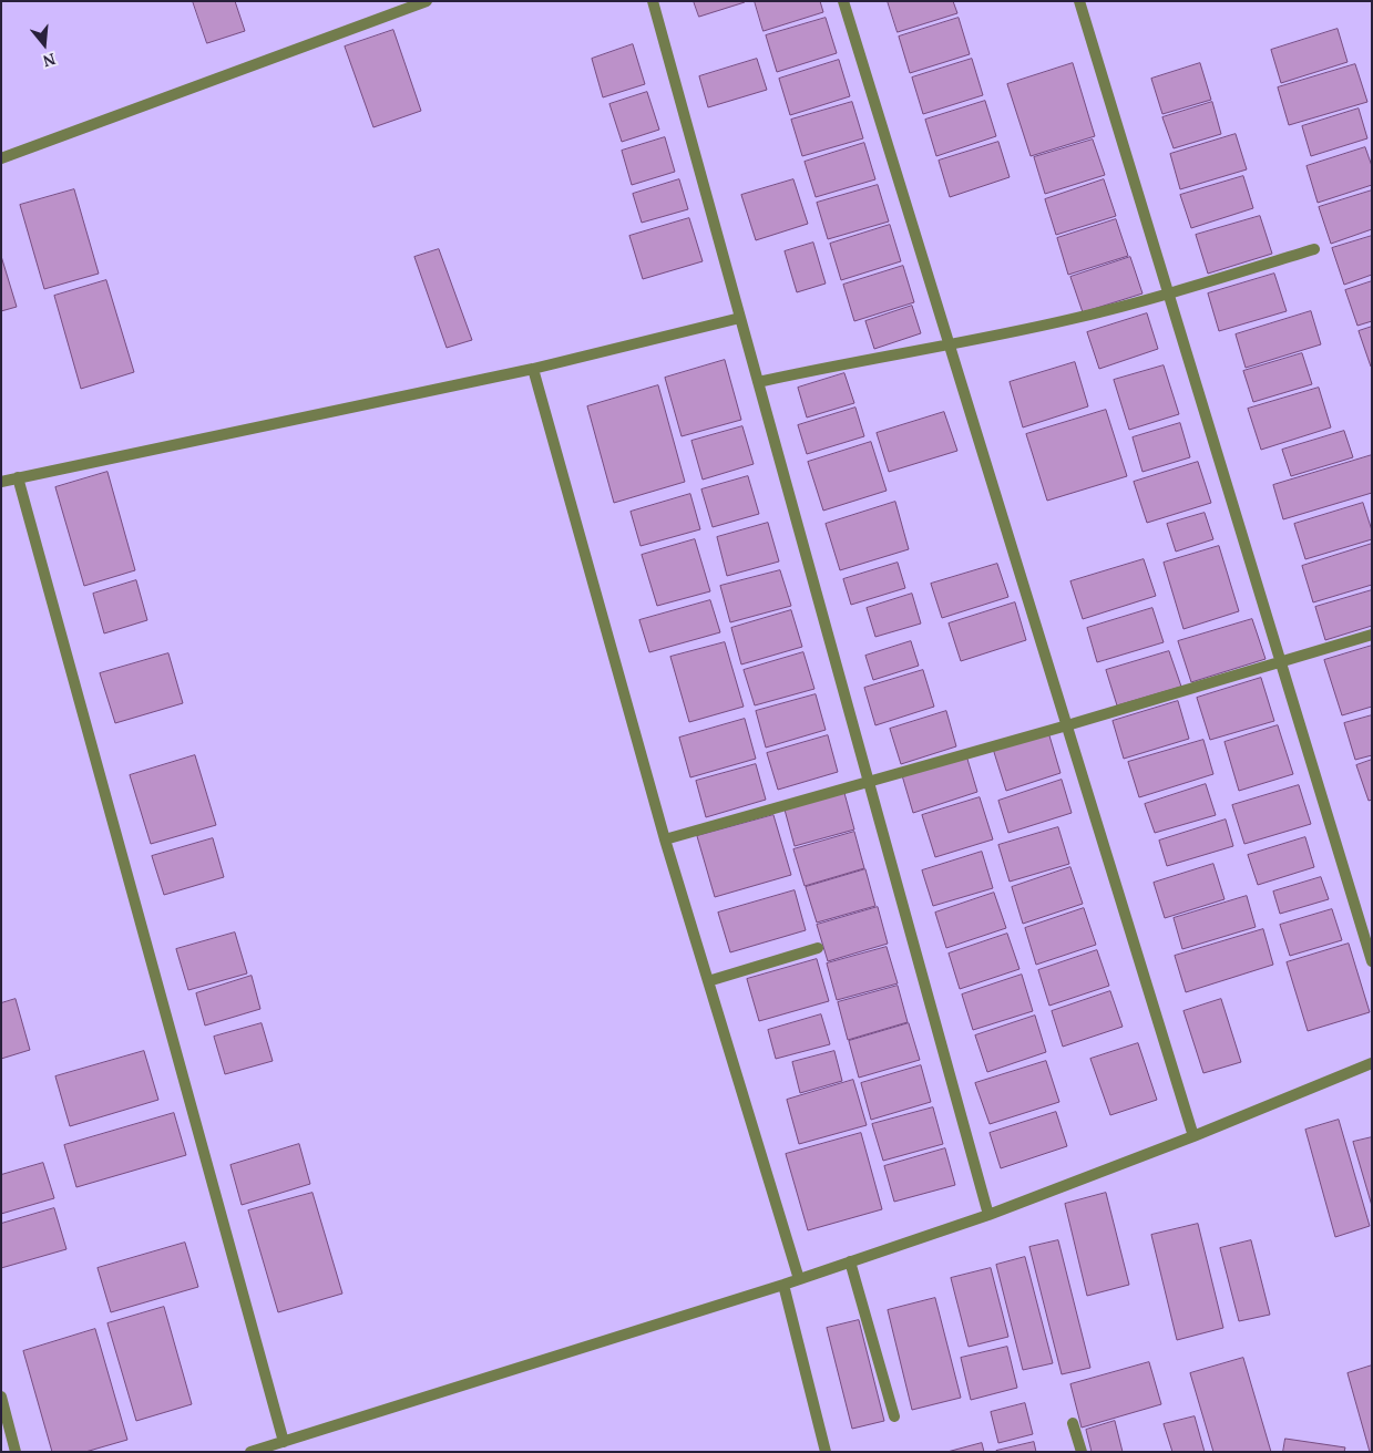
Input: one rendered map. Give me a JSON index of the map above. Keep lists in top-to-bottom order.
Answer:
{
  "north": "bottom"
}
